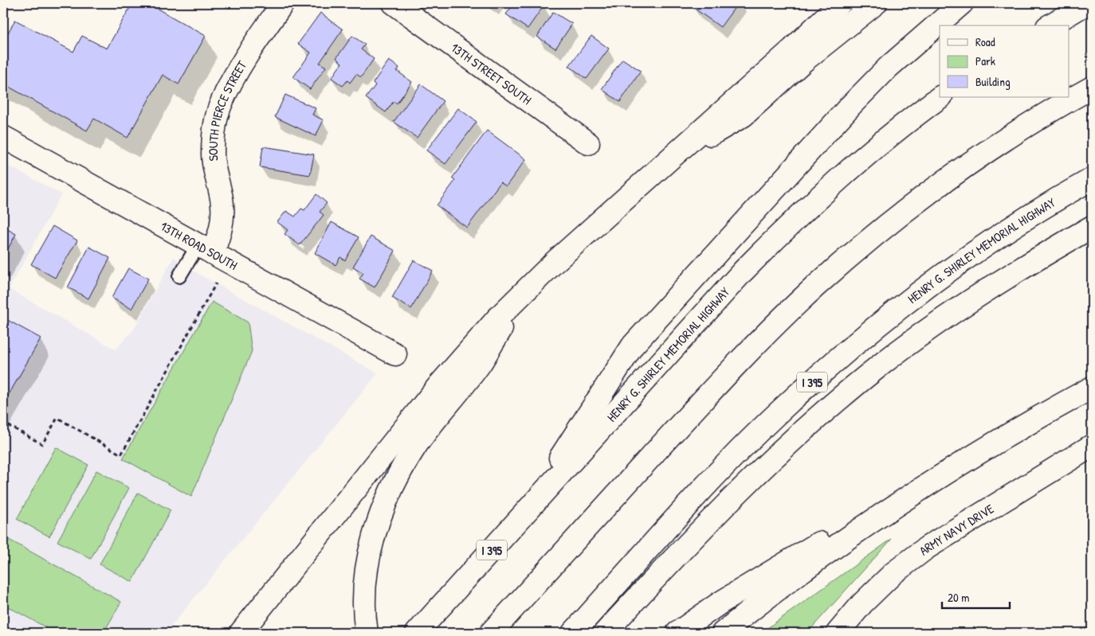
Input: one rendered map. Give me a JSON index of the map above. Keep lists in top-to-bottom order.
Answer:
{
  "streets": {
    "main road": [
      "13TH STREET SOUTH",
      "SOUTH PIERCE STREET",
      "13TH ROAD SOUTH",
      "HENRY G. SHIRLEY MEMORIAL HIGHWAY",
      "I 395",
      "ARMY NAVY DRIVE"
    ]
  },
  "crossings": [
    ["SOUTH PIERCE STREET", "13TH ROAD SOUTH"]
  ],
  "legend": ["Road", "Park", "Building"],
  "scale_bar": "20 m"
}
